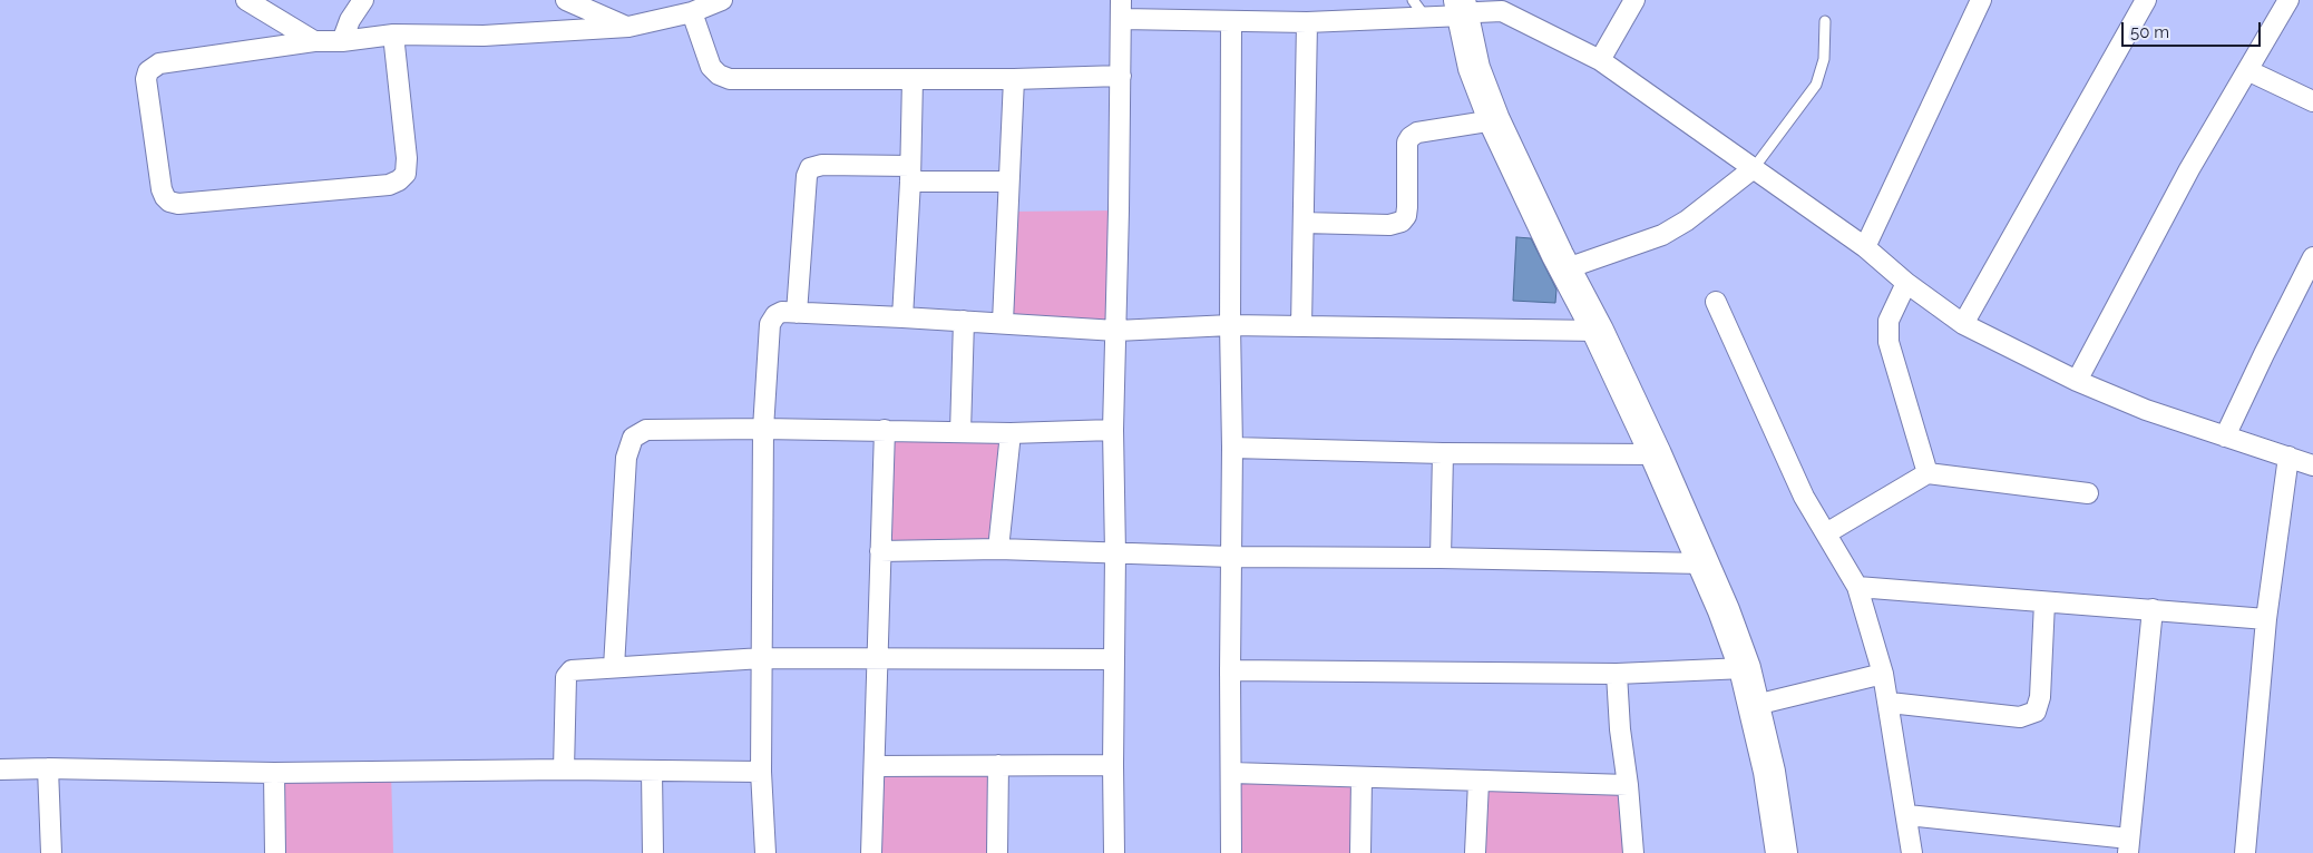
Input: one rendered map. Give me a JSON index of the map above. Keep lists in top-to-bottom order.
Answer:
{
  "scale_bar": "50 m"
}
